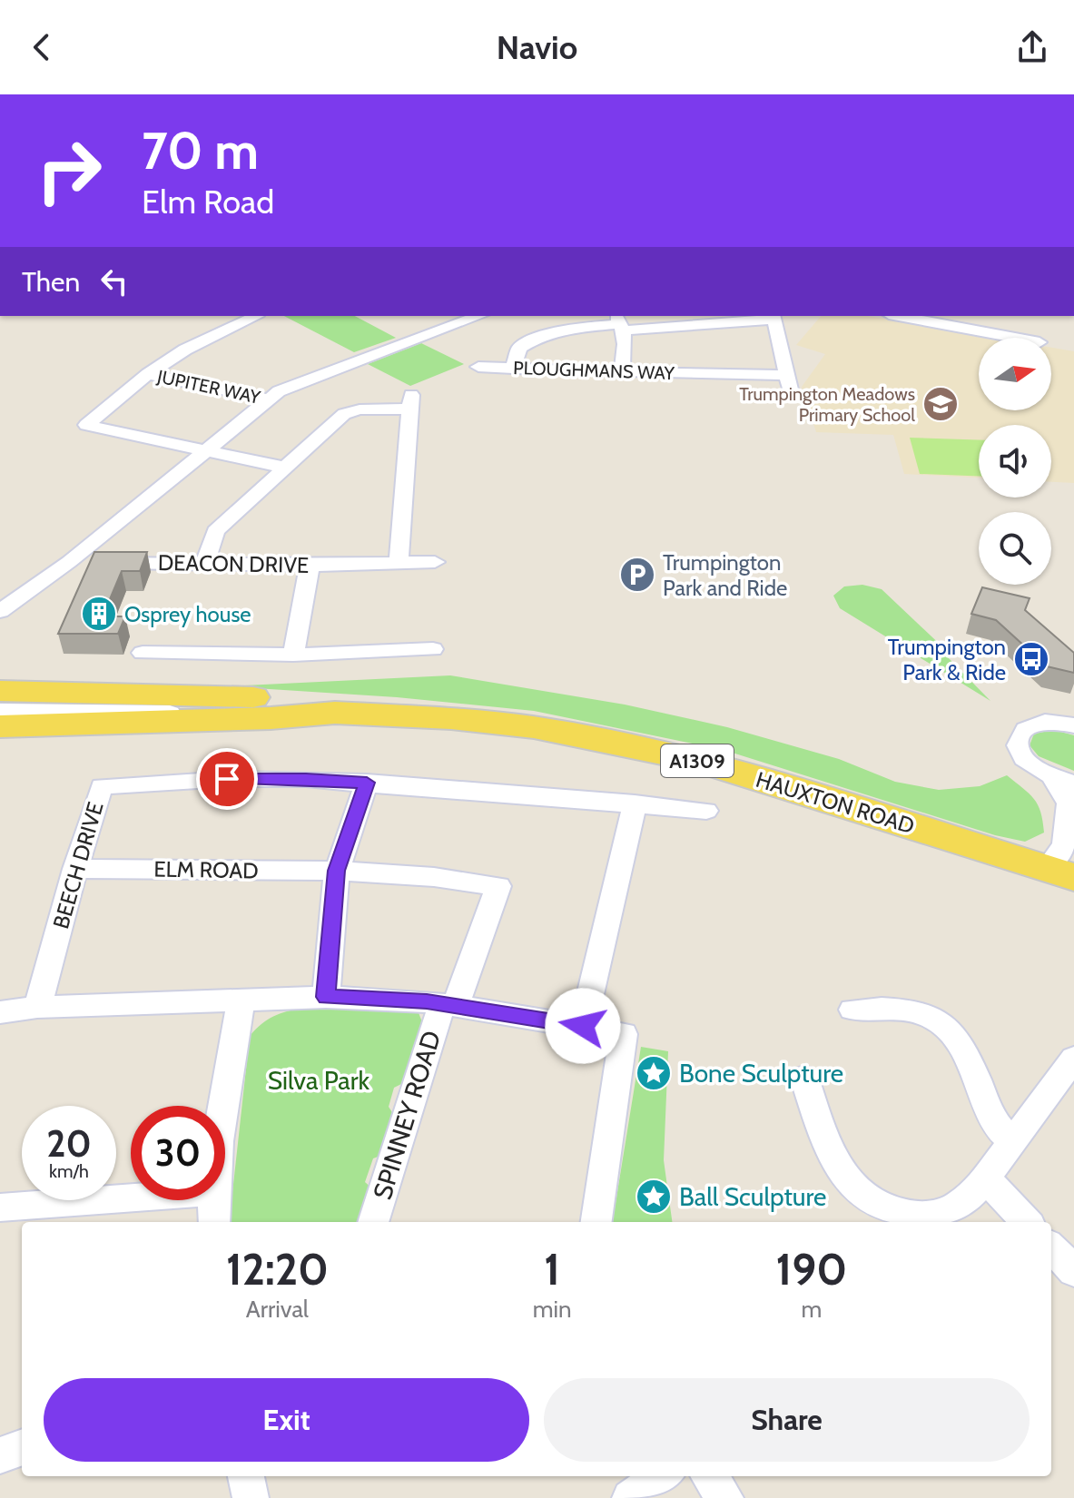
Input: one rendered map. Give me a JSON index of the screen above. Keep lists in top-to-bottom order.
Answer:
{
  "streets": {
    "main road": ["A1309", "HAUXTON ROAD"],
    "street": [
      "PLOUGHMANS WAY",
      "JUPITER WAY",
      "DEACON DRIVE",
      "BEECH DRIVE",
      "ELM ROAD",
      "SPINNEY ROAD"
    ]
  },
  "crossings": [
    ["A1309", "HAUXTON ROAD"],
    ["BEECH DRIVE", "ELM ROAD"],
    ["ELM ROAD", "SPINNEY ROAD"]
  ],
  "parks": ["Silva Park"],
  "places": {
    "school or university": ["Trumpington Meadows Primary School"],
    "parking": ["Trumpington Park and Ride"],
    "building": ["Osprey house"],
    "bus stop": ["Trumpington Park & Ride"],
    "place": ["Bone Sculpture", "Ball Sculpture"]
  },
  "north": "right",
  "page": {
    "header": "Navio",
    "turn": ["70 m", "Elm Road"],
    "then": "Then",
    "speed": "20 km/h",
    "limit": "30",
    "eta": [
      "12:20",
      "Arrival",
      "1",
      "min",
      "190",
      "m"
    ],
    "buttons": ["Exit", "Share"]
  }
}
